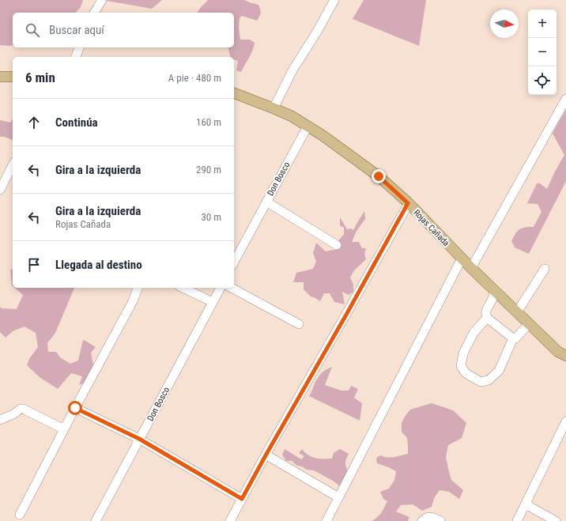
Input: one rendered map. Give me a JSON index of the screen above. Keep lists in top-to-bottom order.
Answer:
{
  "streets": {
    "main road": ["Rojas Cañada"],
    "street": ["Don Bosco"]
  },
  "crossings": [
    ["Don Bosco", "Rojas Cañada"]
  ],
  "north": "right",
  "page": {
    "map_buttons": ["+", "−"],
    "search": "Buscar aquí",
    "heading": ["6 min", "A pie · 480 m"],
    "list": [
      ["Continúa", "160 m"],
      ["Gira a la izquierda", "290 m"],
      ["Gira a la izquierda", "Rojas Cañada", "30 m"],
      "Llegada al destino"
    ]
  }
}
